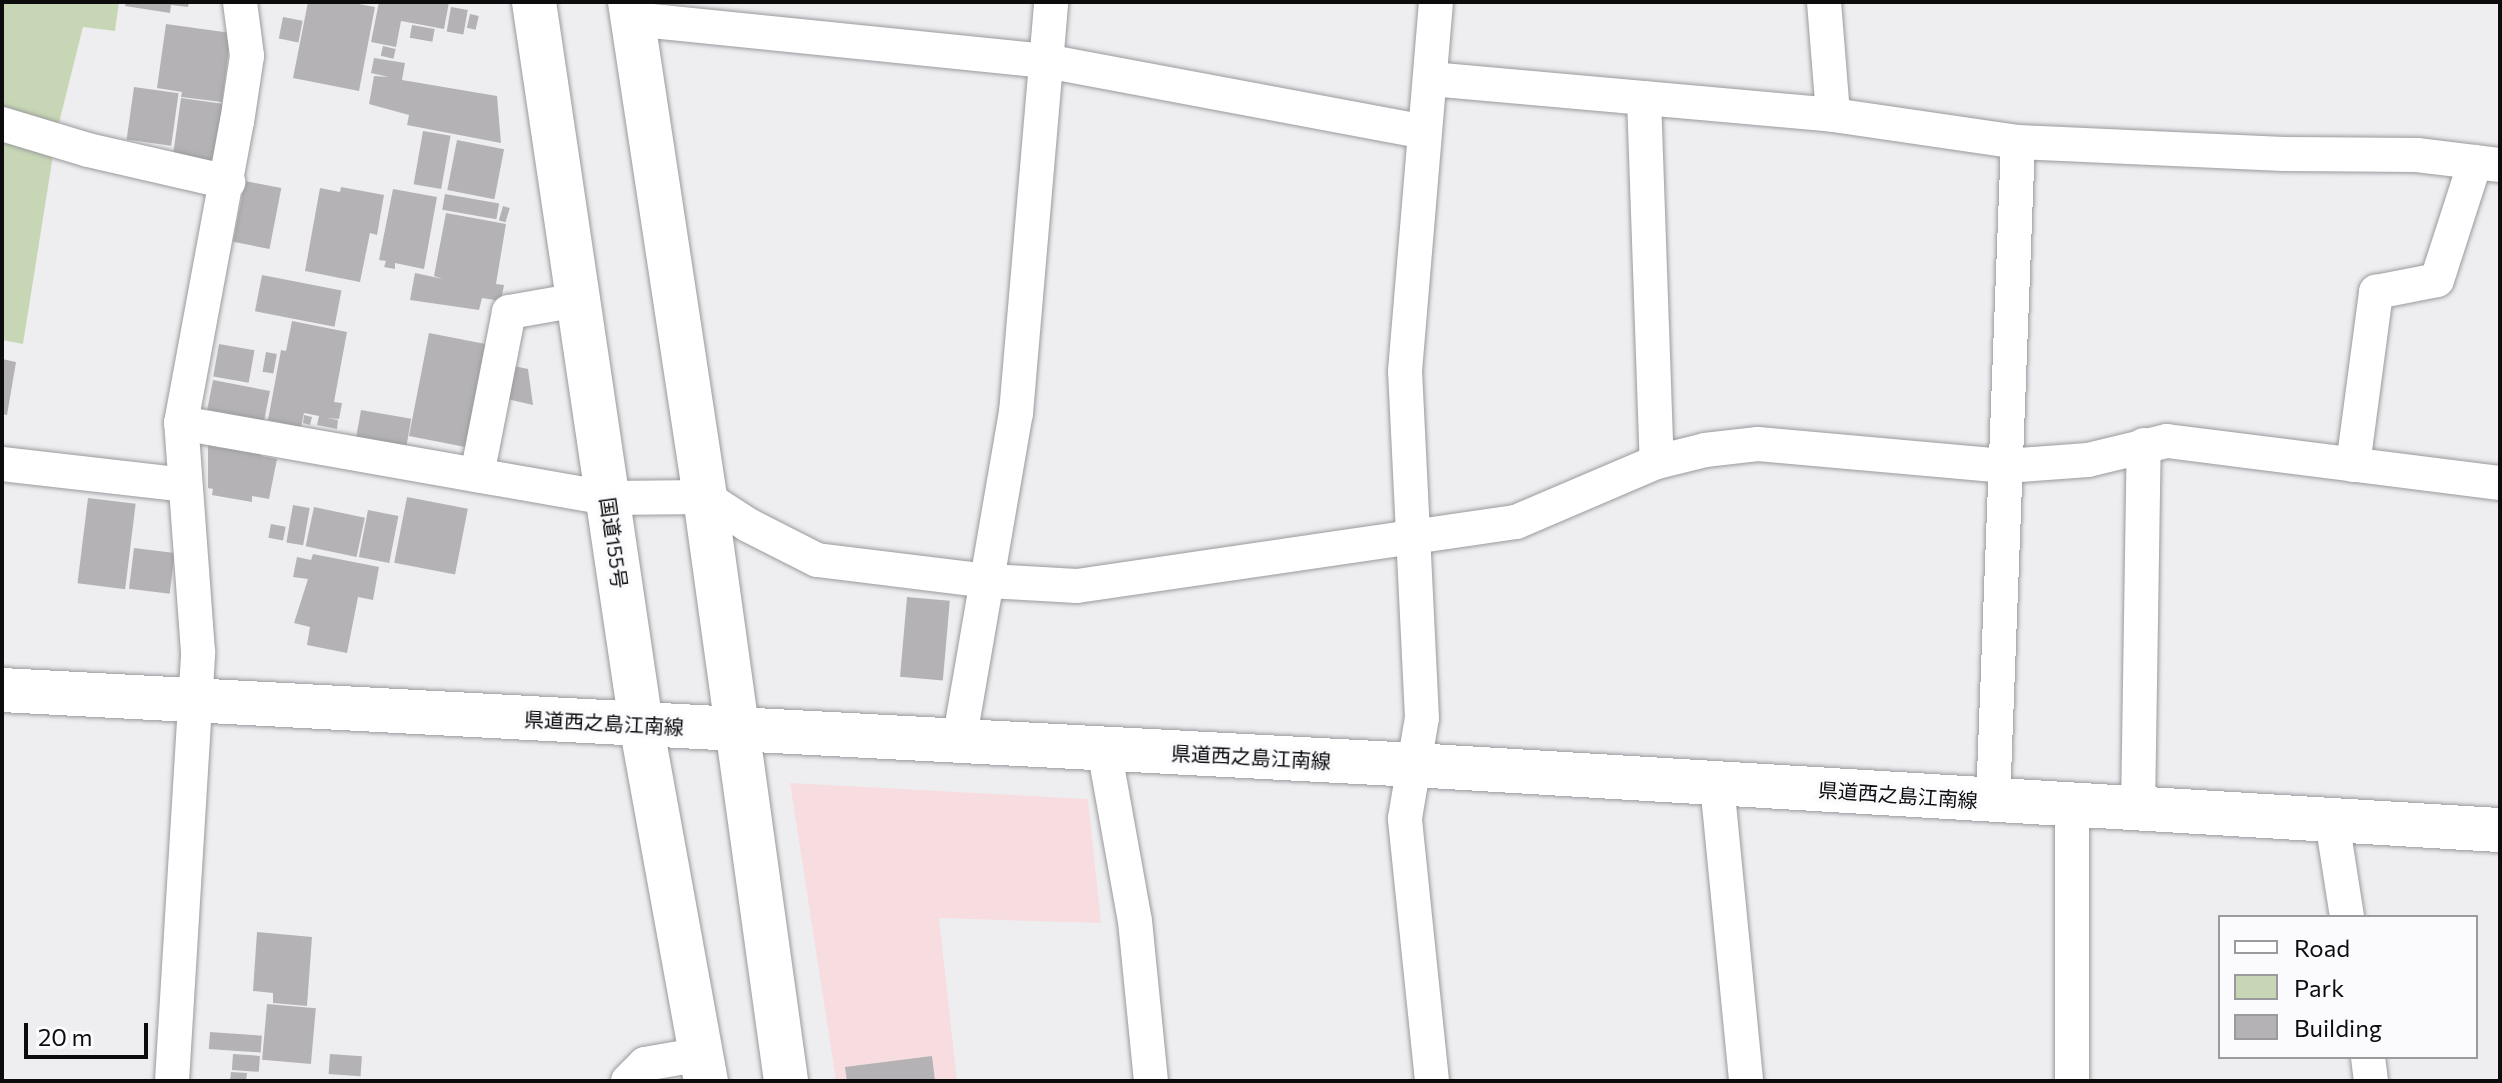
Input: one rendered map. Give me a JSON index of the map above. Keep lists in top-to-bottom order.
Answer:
{
  "streets": {
    "main road": ["国道155号", "県道西之島江南線"]
  },
  "crossings": [
    ["国道155号", "県道西之島江南線"]
  ],
  "legend": ["Road", "Park", "Building"],
  "scale_bar": "20 m"
}
